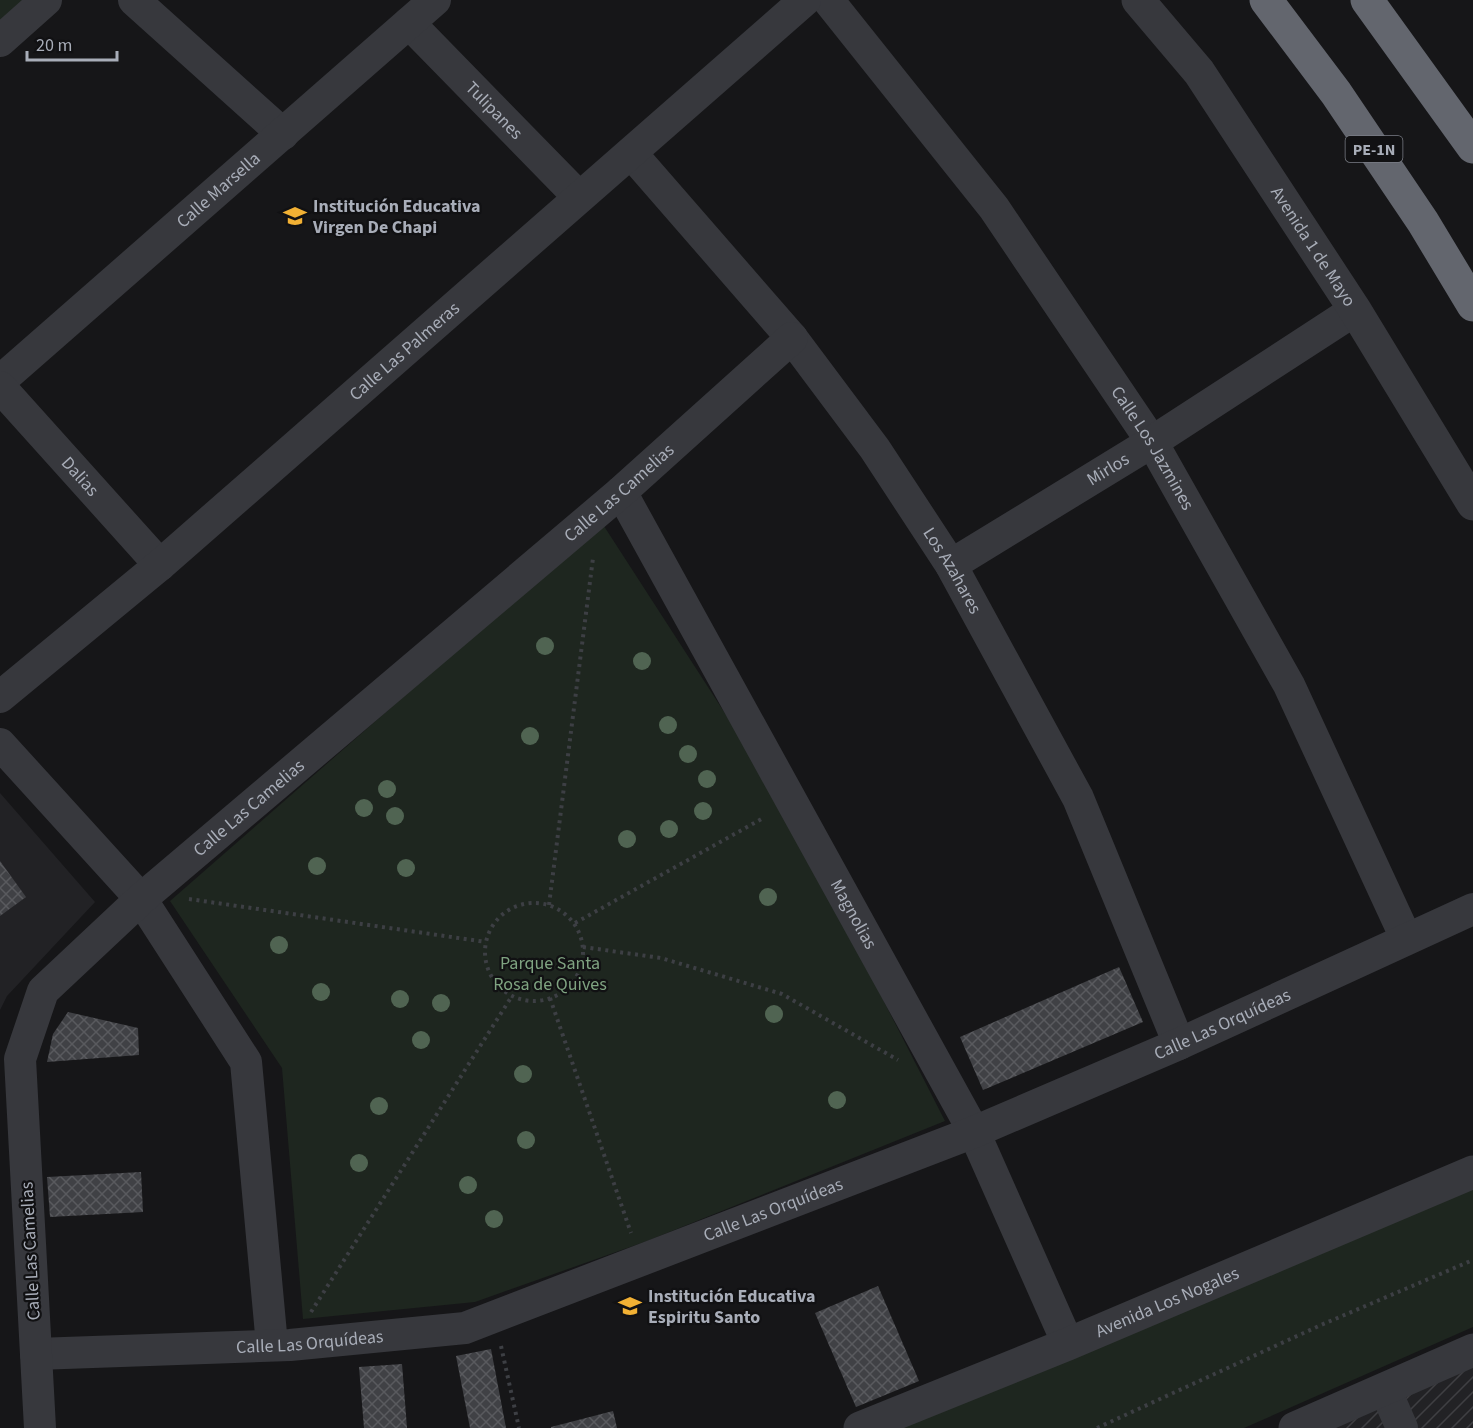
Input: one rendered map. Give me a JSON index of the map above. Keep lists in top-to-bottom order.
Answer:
{
  "streets": {
    "highway": ["PE-1N"],
    "street": [
      "Tulipanes",
      "Calle Marsella",
      "Avenida 1 de Mayo",
      "Calle Las Palmeras",
      "Calle Los Jazmines",
      "Mirlos",
      "Dalias",
      "Calle Las Camelias",
      "Los Azahares",
      "Magnolias",
      "Calle Las Orquídeas",
      "Avenida Los Nogales"
    ]
  },
  "crossings": [
    ["Tulipanes", "Calle Marsella"],
    ["Tulipanes", "Calle Las Palmeras"],
    ["Avenida 1 de Mayo", "Mirlos"],
    ["Calle Las Palmeras", "Dalias"],
    ["Calle Las Palmeras", "Los Azahares"],
    ["Calle Los Jazmines", "Mirlos"],
    ["Calle Los Jazmines", "Calle Las Orquídeas"],
    ["Mirlos", "Los Azahares"],
    ["Calle Las Camelias", "Los Azahares"],
    ["Calle Las Camelias", "Magnolias"],
    ["Calle Las Camelias", "Calle Las Orquídeas"],
    ["Los Azahares", "Calle Las Orquídeas"],
    ["Magnolias", "Calle Las Orquídeas"],
    ["Magnolias", "Avenida Los Nogales"]
  ],
  "parks": ["Parque Santa Rosa de Quives"],
  "places": {
    "school or university": ["Institución Educativa Virgen De Chapi", "Institución Educativa Espiritu Santo"]
  },
  "scale_bar": "20 m"
}
